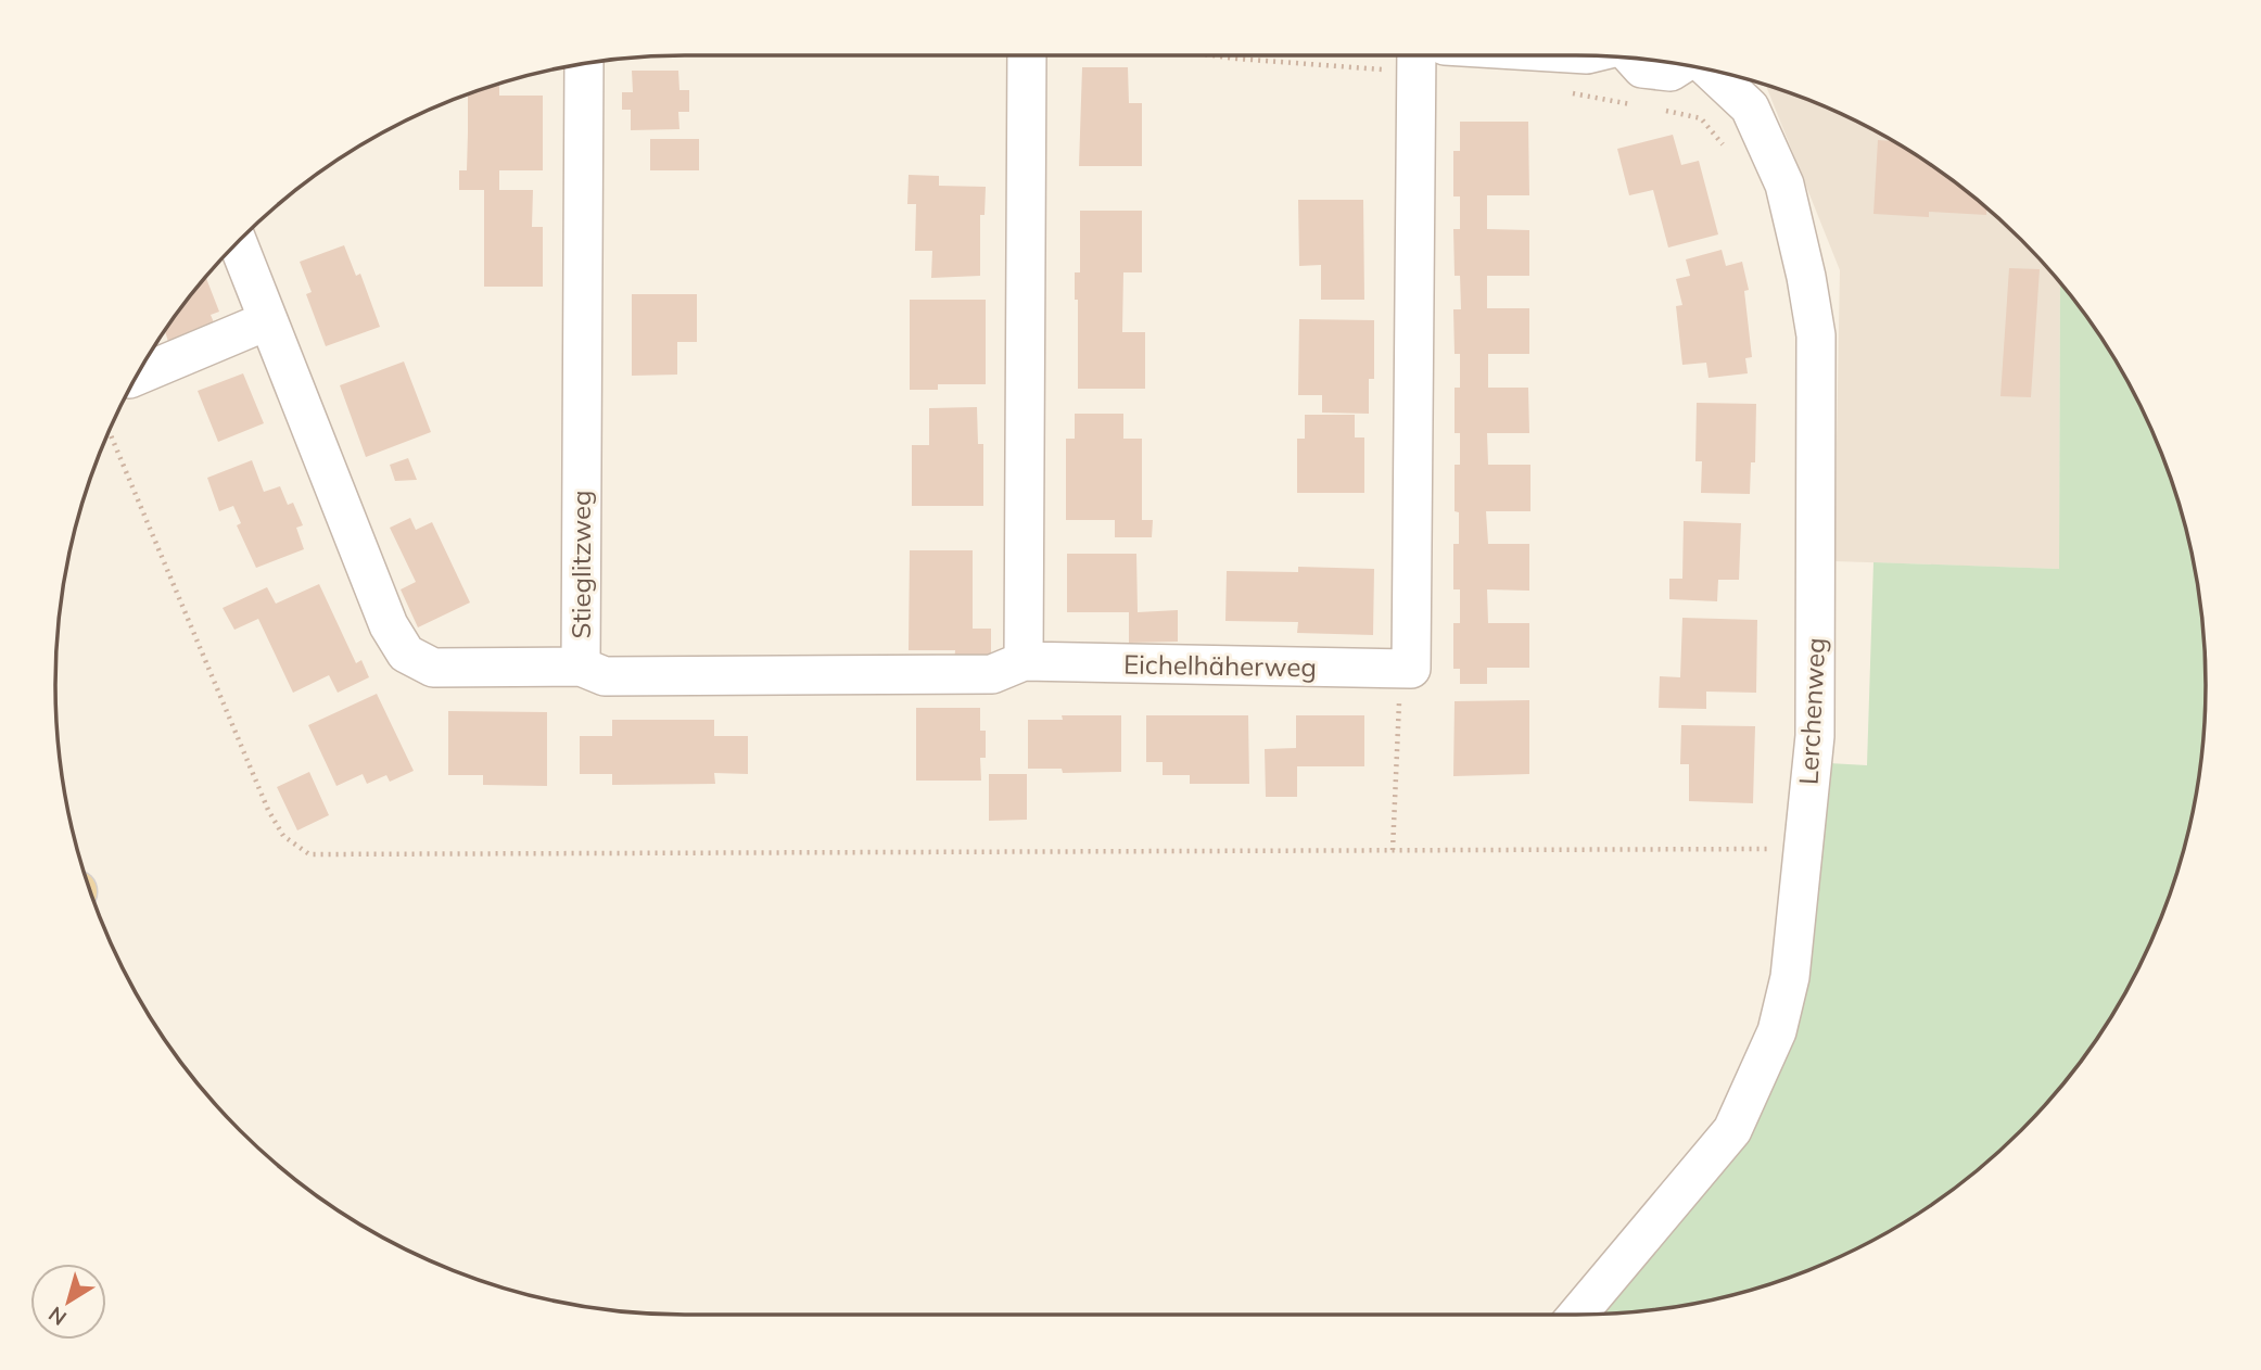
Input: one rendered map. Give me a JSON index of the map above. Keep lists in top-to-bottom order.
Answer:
{
  "streets": {
    "street": ["Stieglitzweg", "Eichelhäherweg", "Lerchenweg"]
  },
  "north": "bottom left"
}
